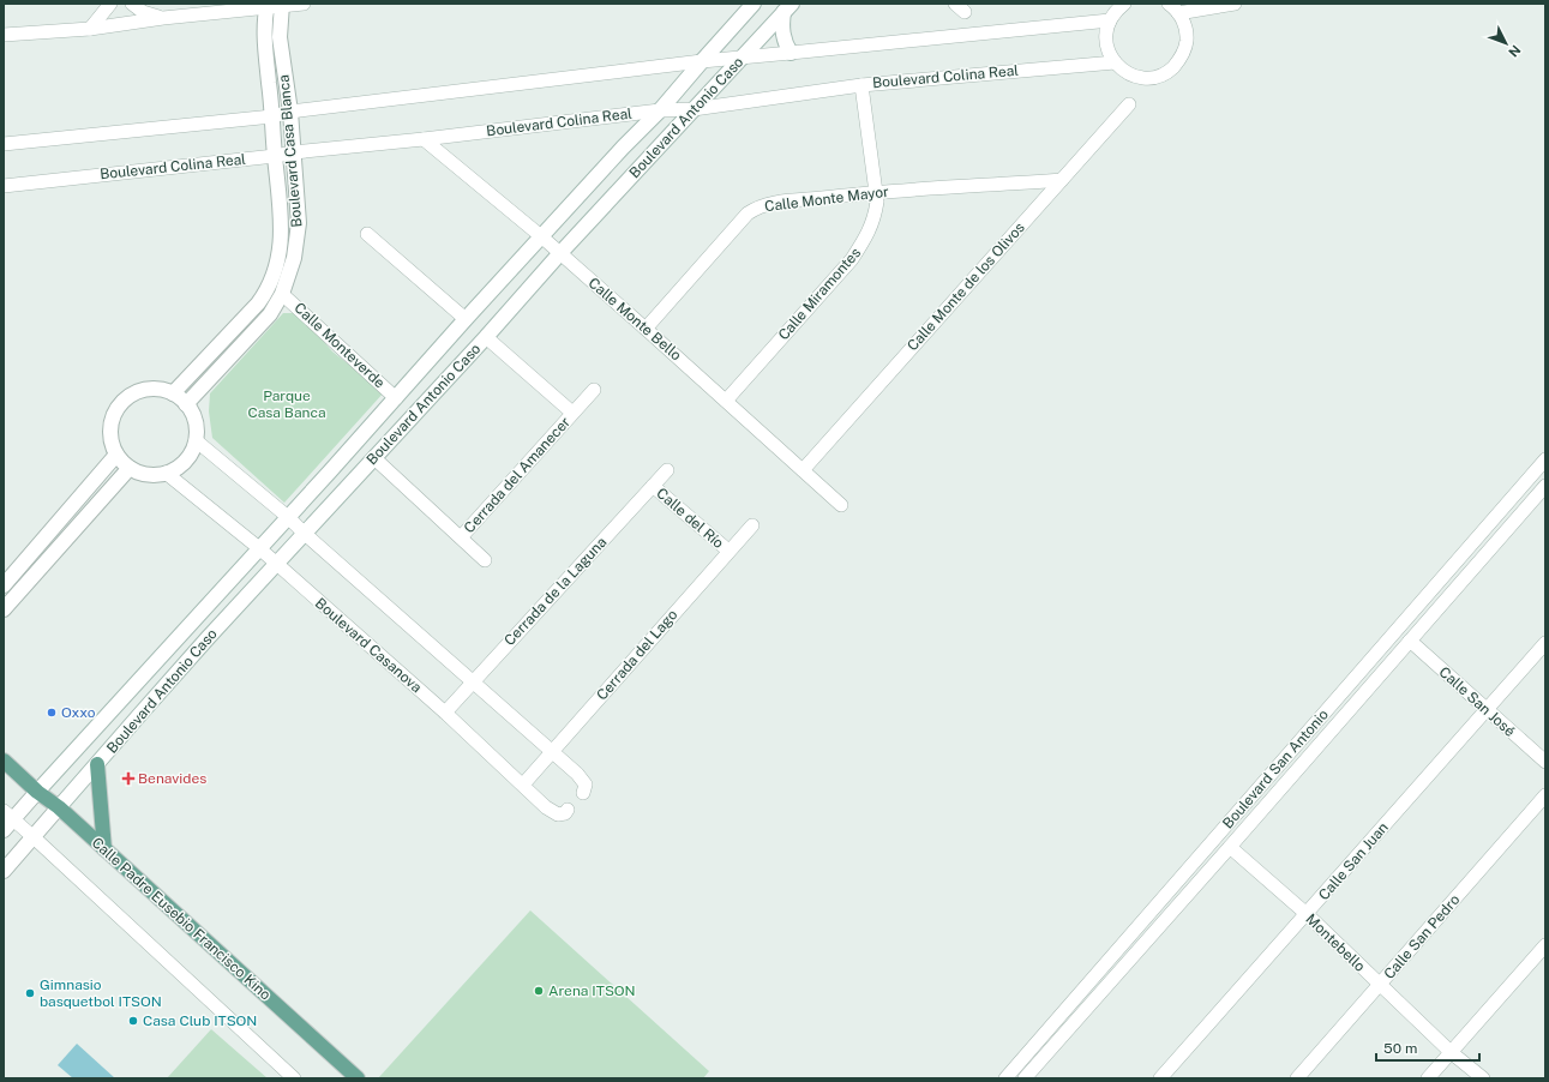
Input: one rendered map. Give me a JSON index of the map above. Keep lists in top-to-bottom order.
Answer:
{
  "streets": {
    "main road": ["Boulevard Antonio Caso", "Boulevard Casa Blanca", "Calle Padre Eusebio Francisco Kino"],
    "street": [
      "Boulevard Colina Real",
      "Calle Monte Mayor",
      "Calle Monte de los Olivos",
      "Calle Miramontes",
      "Calle Monte Bello",
      "Calle Monteverde",
      "Cerrada del Amanecer",
      "Calle del Río",
      "Cerrada de la Laguna",
      "Boulevard Casanova",
      "Cerrada del Lago",
      "Calle San José",
      "Boulevard San Antonio",
      "Calle San Juan",
      "Calle San Pedro",
      "Montebello"
    ]
  },
  "crossings": [
    ["Boulevard Colina Real", "Boulevard Antonio Caso"],
    ["Boulevard Colina Real", "Boulevard Casa Blanca"],
    ["Boulevard Colina Real", "Calle Miramontes"],
    ["Boulevard Colina Real", "Calle Monte Bello"],
    ["Boulevard Antonio Caso", "Calle Monte Bello"],
    ["Boulevard Antonio Caso", "Calle Monteverde"],
    ["Boulevard Antonio Caso", "Cerrada del Amanecer"],
    ["Boulevard Antonio Caso", "Boulevard Casanova"],
    ["Boulevard Antonio Caso", "Calle Padre Eusebio Francisco Kino"],
    ["Boulevard Casa Blanca", "Calle Monteverde"],
    ["Boulevard Casa Blanca", "Boulevard Casanova"],
    ["Calle Monte Mayor", "Calle Monte de los Olivos"],
    ["Calle Monte Mayor", "Calle Miramontes"],
    ["Calle Monte Mayor", "Calle Monte Bello"],
    ["Calle Monte de los Olivos", "Calle Monte Bello"],
    ["Calle Miramontes", "Calle Monte Bello"],
    ["Calle del Río", "Cerrada de la Laguna"],
    ["Calle del Río", "Cerrada del Lago"],
    ["Cerrada de la Laguna", "Boulevard Casanova"],
    ["Boulevard Casanova", "Cerrada del Lago"],
    ["Calle San José", "Boulevard San Antonio"],
    ["Calle San José", "Calle San Juan"],
    ["Boulevard San Antonio", "Montebello"],
    ["Calle San Juan", "Montebello"],
    ["Calle San Pedro", "Montebello"]
  ],
  "parks": ["Parque Casa Banca"],
  "places": {
    "other": [
      "Oxxo",
      "Arena ITSON",
      "Gimnasio basquetbol ITSON",
      "Casa Club ITSON"
    ],
    "health": ["Benavides"]
  },
  "scale_bar": "50 m",
  "north": "bottom right"
}
